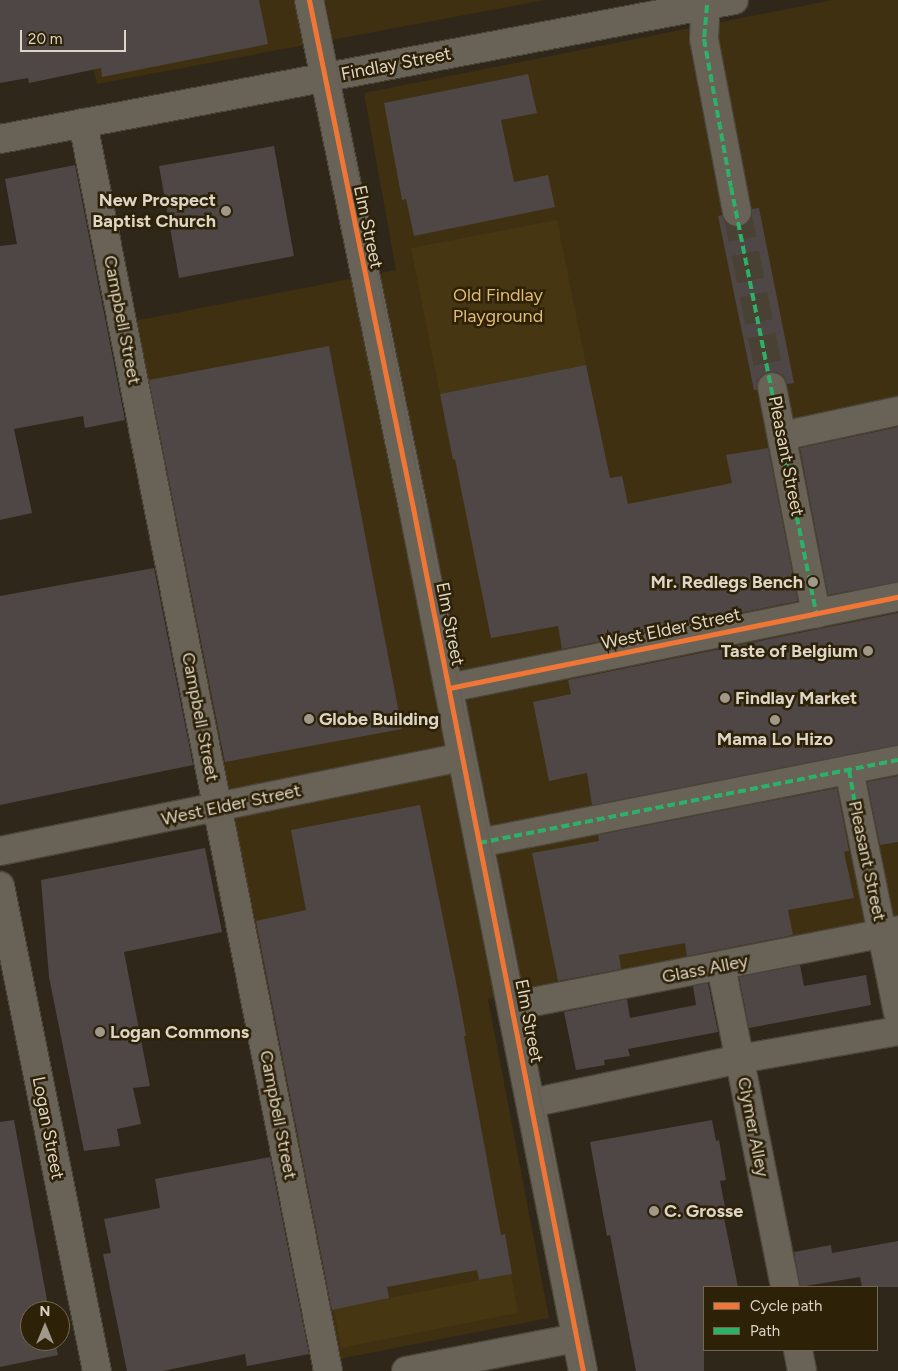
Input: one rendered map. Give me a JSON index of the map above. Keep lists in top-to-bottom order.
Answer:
{
  "streets": {
    "street": [
      "Findlay Street",
      "Elm Street",
      "Campbell Street",
      "Pleasant Street",
      "West Elder Street",
      "Glass Alley",
      "Clymer Alley",
      "Logan Street"
    ]
  },
  "crossings": [
    ["Findlay Street", "Elm Street"],
    ["Findlay Street", "Campbell Street"],
    ["Elm Street", "West Elder Street"],
    ["Elm Street", "Glass Alley"],
    ["Campbell Street", "West Elder Street"],
    ["Pleasant Street", "West Elder Street"],
    ["Pleasant Street", "Glass Alley"],
    ["Glass Alley", "Clymer Alley"]
  ],
  "parks": ["Old Findlay Playground"],
  "places": [
    "New Prospect Baptist Church",
    "Mr. Redlegs Bench",
    "Taste of Belgium",
    "Findlay Market",
    "Globe Building",
    "Mama Lo Hizo",
    "Logan Commons",
    "C. Grosse"
  ],
  "legend": ["Cycle path", "Path"],
  "scale_bar": "20 m",
  "north": "top"
}
